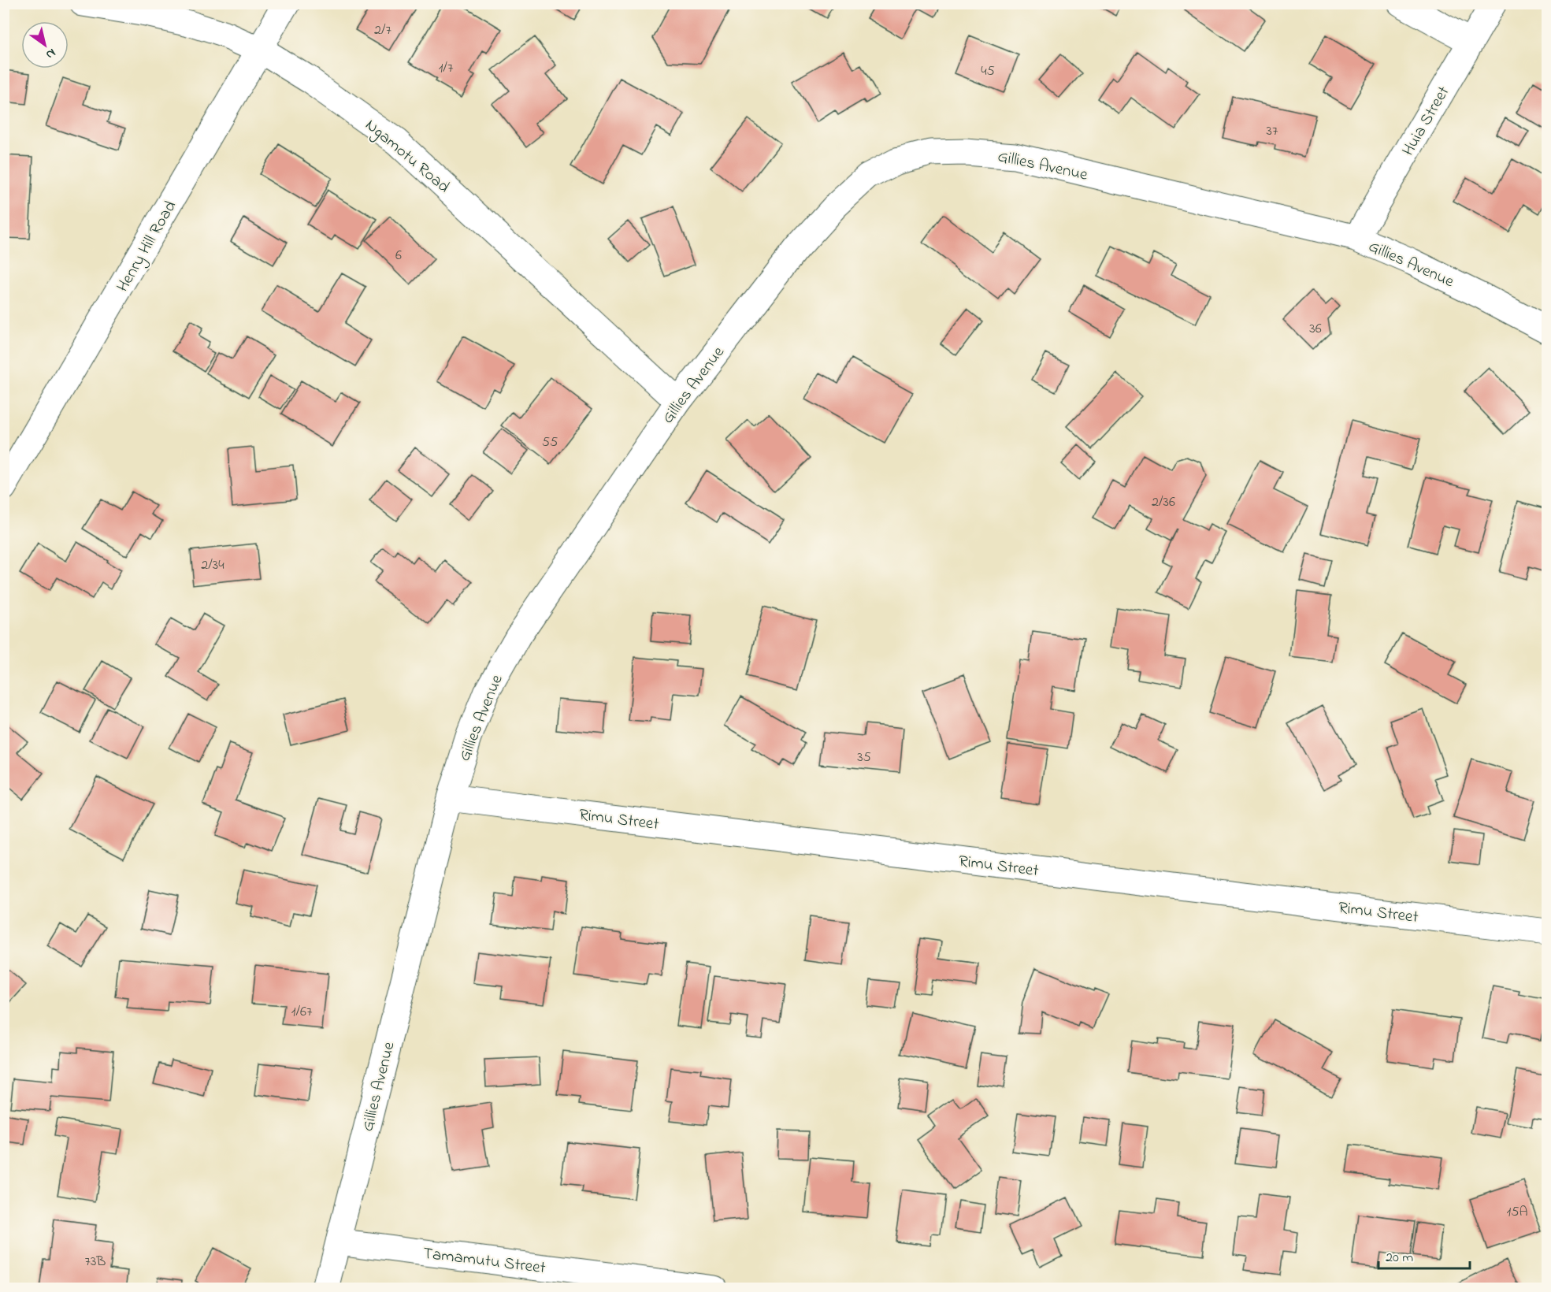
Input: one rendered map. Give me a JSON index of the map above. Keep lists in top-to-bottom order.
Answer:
{
  "streets": {
    "street": [
      "Huia Street",
      "Ngamotu Road",
      "Gillies Avenue",
      "Henry Hill Road",
      "Rimu Street",
      "Tamamutu Street"
    ]
  },
  "crossings": [
    ["Huia Street", "Gillies Avenue"],
    ["Ngamotu Road", "Gillies Avenue"],
    ["Ngamotu Road", "Henry Hill Road"],
    ["Gillies Avenue", "Rimu Street"],
    ["Gillies Avenue", "Tamamutu Street"]
  ],
  "house_numbers": [
    "2/7",
    "1/7",
    "45",
    "37",
    "6",
    "36",
    "55",
    "2/36",
    "2/34",
    "35",
    "1/67",
    "15A",
    "73B"
  ],
  "scale_bar": "20 m",
  "north": "bottom right"
}
